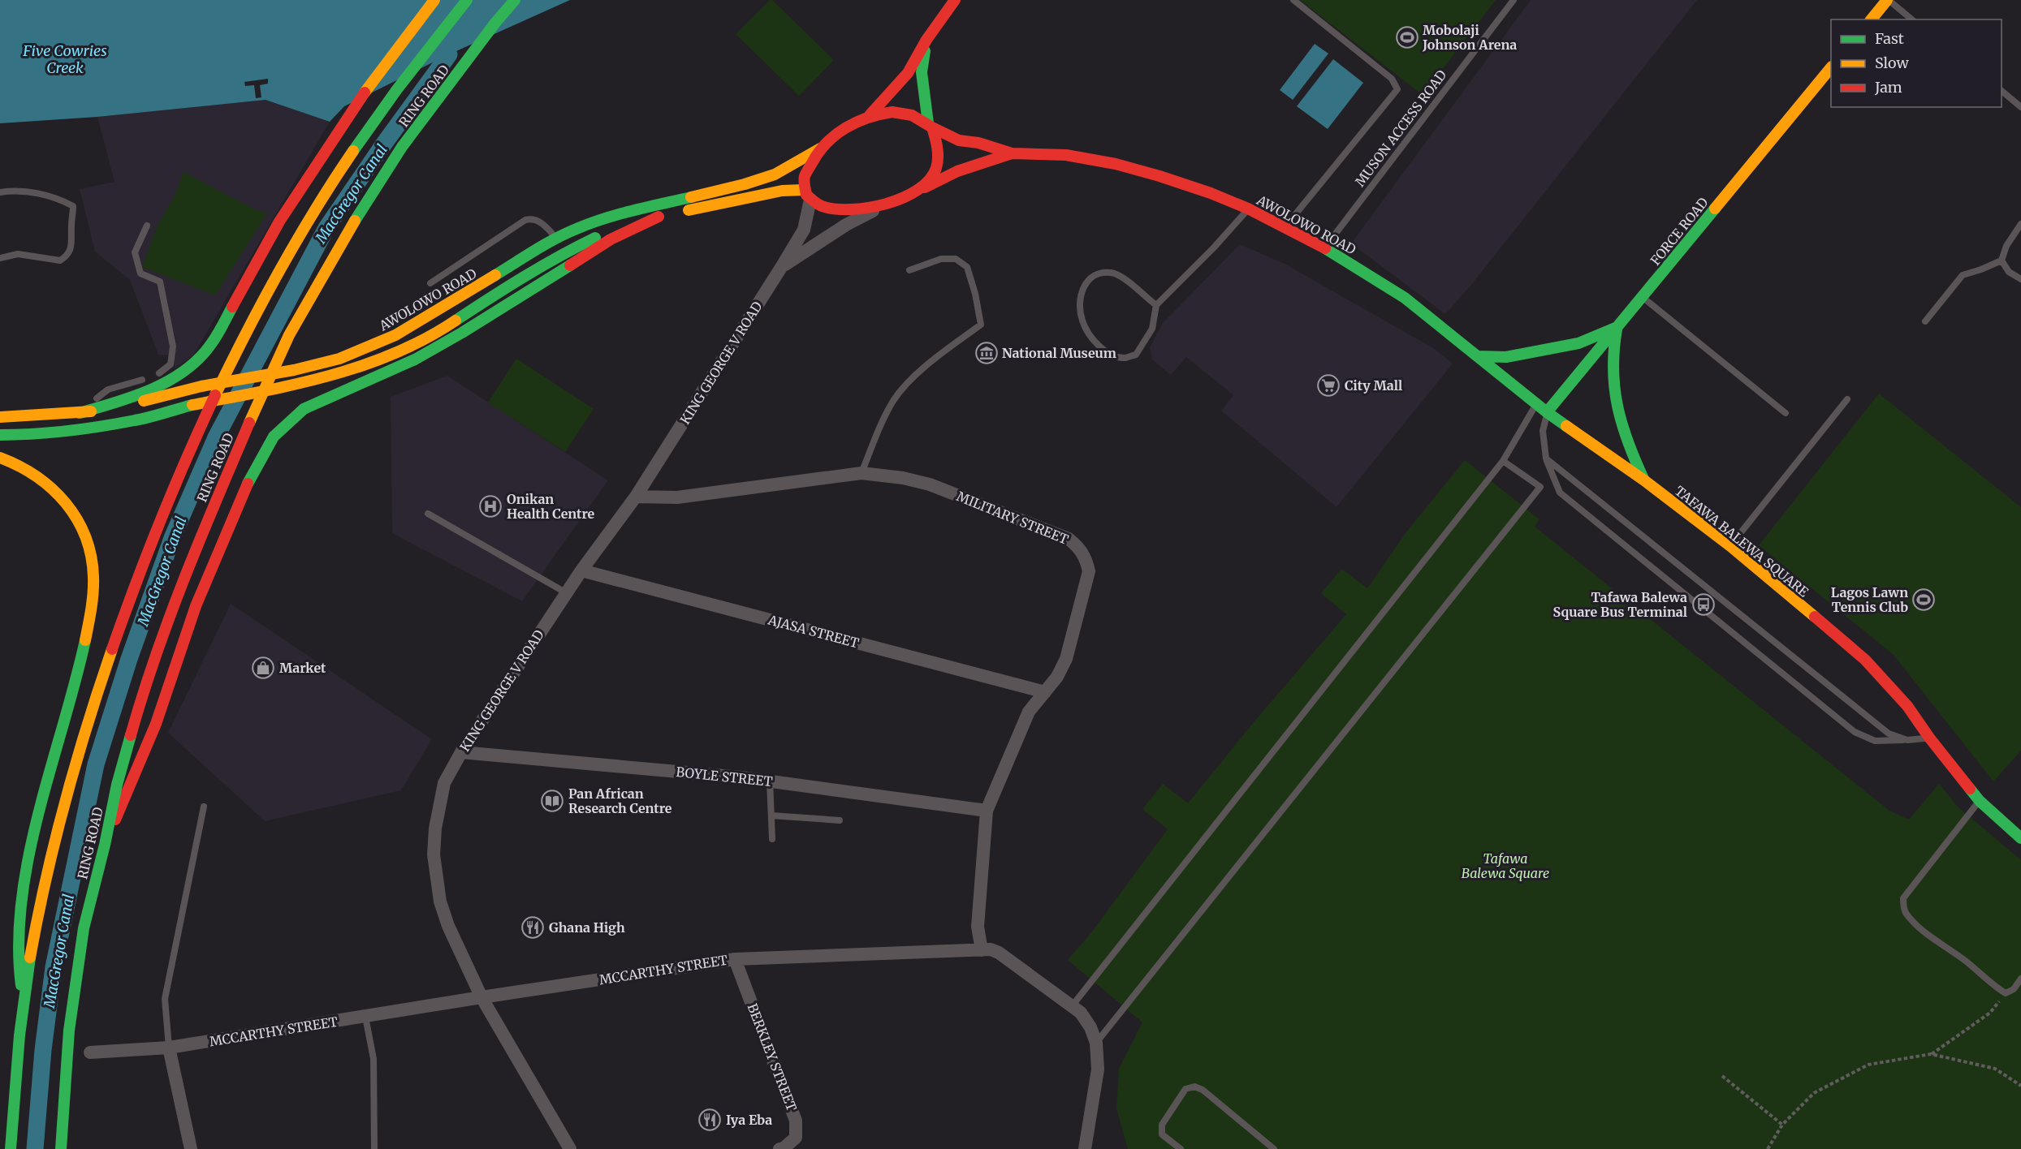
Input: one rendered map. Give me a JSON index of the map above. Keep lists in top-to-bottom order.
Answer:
{
  "streets": {
    "main road": [
      "RING ROAD",
      "AWOLOWO ROAD",
      "FORCE ROAD",
      "TAFAWA BALEWA SQUARE"
    ],
    "street": [
      "KING GEORGE V ROAD",
      "MILITARY STREET",
      "AJASA STREET",
      "BOYLE STREET",
      "MCCARTHY STREET",
      "BERKLEY STREET"
    ],
    "lane": ["MUSON ACCESS ROAD"]
  },
  "crossings": [
    ["MUSON ACCESS ROAD", "AWOLOWO ROAD"],
    ["AWOLOWO ROAD", "FORCE ROAD"],
    ["AWOLOWO ROAD", "KING GEORGE V ROAD"],
    ["AWOLOWO ROAD", "TAFAWA BALEWA SQUARE"],
    ["FORCE ROAD", "TAFAWA BALEWA SQUARE"],
    ["KING GEORGE V ROAD", "MILITARY STREET"],
    ["KING GEORGE V ROAD", "AJASA STREET"],
    ["KING GEORGE V ROAD", "BOYLE STREET"],
    ["KING GEORGE V ROAD", "MCCARTHY STREET"],
    ["MILITARY STREET", "AJASA STREET"],
    ["MILITARY STREET", "BOYLE STREET"],
    ["MILITARY STREET", "MCCARTHY STREET"],
    ["MCCARTHY STREET", "BERKLEY STREET"]
  ],
  "water": ["Five Cowries Creek", "MacGregor Canal"],
  "parks": ["Tafawa Balewa Square"],
  "places": {
    "sports": ["Mobolaji Johnson Arena", "Lagos Lawn Tennis Club"],
    "museum": ["National Museum"],
    "supermarket": ["City Mall"],
    "hospital": ["Onikan Health Centre"],
    "bus stop": ["Tafawa Balewa Square Bus Terminal"],
    "shop": ["Market"],
    "library": ["Pan African Research Centre"],
    "restaurant": ["Ghana High", "Iya Eba"]
  },
  "legend": ["Fast", "Slow", "Jam"]
}
